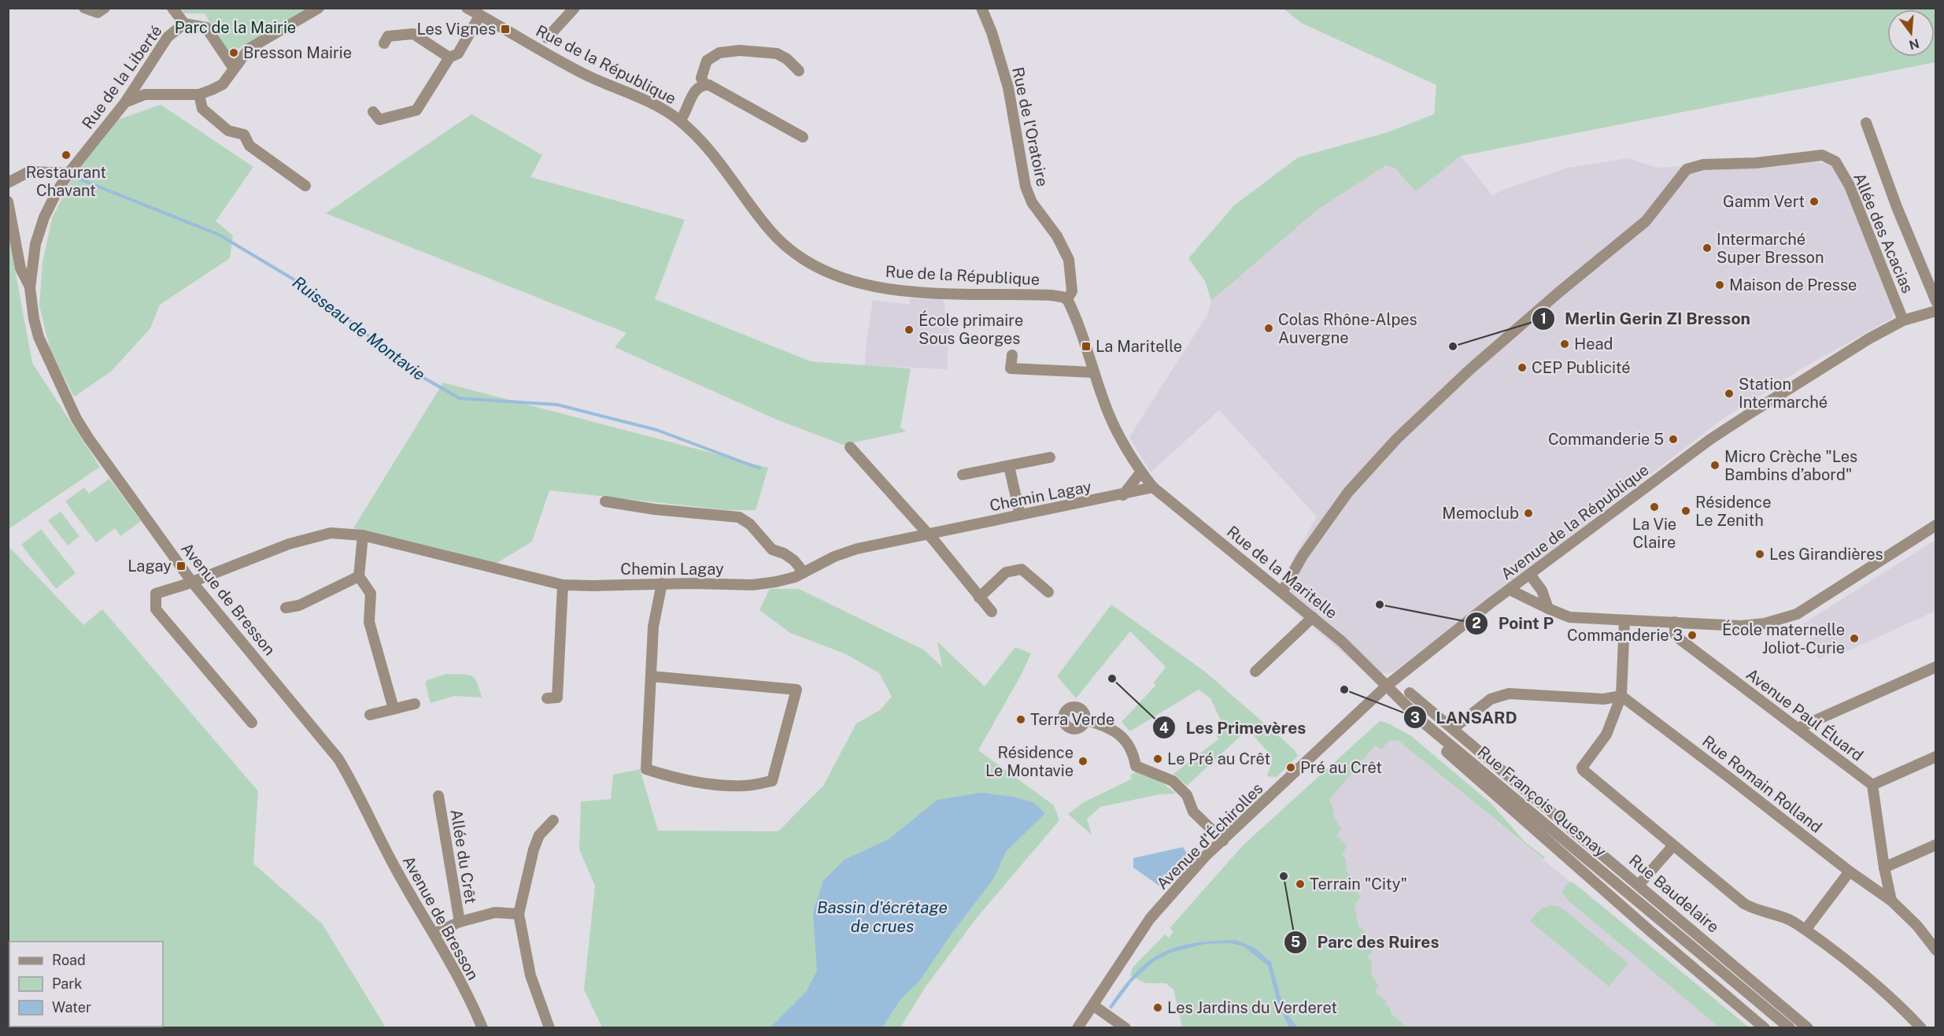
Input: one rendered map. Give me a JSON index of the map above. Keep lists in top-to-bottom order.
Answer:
{
  "streets": {
    "street": [
      "Rue de la République",
      "Rue de la Liberté",
      "Rue de l'Oratoire",
      "Allée des Acacias",
      "Chemin Lagay",
      "Avenue de la République",
      "Rue de la Maritelle",
      "Avenue de Bresson",
      "Avenue Paul Éluard",
      "Rue Romain Rolland",
      "Rue François Quesnay",
      "Avenue d'Échirolles",
      "Allée du Crêt",
      "Rue Baudelaire"
    ]
  },
  "crossings": [
    ["Rue de la République", "Rue de l'Oratoire"],
    ["Rue de la Liberté", "Avenue de Bresson"],
    ["Allée des Acacias", "Avenue de la République"],
    ["Allée des Acacias", "Rue de la Maritelle"],
    ["Chemin Lagay", "Rue de la Maritelle"],
    ["Chemin Lagay", "Avenue de Bresson"],
    ["Avenue de la République", "Rue de la Maritelle"],
    ["Avenue de la République", "Rue François Quesnay"],
    ["Avenue de la République", "Avenue d'Échirolles"],
    ["Rue de la Maritelle", "Rue François Quesnay"],
    ["Rue de la Maritelle", "Avenue d'Échirolles"],
    ["Rue François Quesnay", "Avenue d'Échirolles"]
  ],
  "water": ["Ruisseau de Montavie", "Bassin d'écrêtage de crues"],
  "parks": ["Parc de la Mairie"],
  "places": {
    "transit": ["Les Vignes", "La Maritelle", "Lagay"],
    "other": [
      "Bresson Mairie",
      "Restaurant Chavant",
      "Gamm Vert",
      "Intermarché Super Bresson",
      "Maison de Presse",
      "Colas Rhône-Alpes Auvergne",
      "École primaire Sous Georges",
      "Head",
      "Merlin Gerin ZI Bresson",
      "CEP Publicité",
      "Station Intermarché",
      "Commanderie 5",
      "Micro Crèche \"Les Bambins d’abord\"",
      "La Vie Claire",
      "Résidence Le Zenith",
      "Memoclub",
      "Les Girandières",
      "Point P",
      "Commanderie 3",
      "École maternelle Joliot-Curie",
      "Les Primevères",
      "LANSARD",
      "Terra Verde",
      "Le Pré au Crêt",
      "Résidence Le Montavie",
      "Pré au Crêt",
      "Parc des Ruires",
      "Terrain \"City\"",
      "Les Jardins du Verderet"
    ]
  },
  "legend": ["Road", "Park", "Water"],
  "north": "bottom"
}
